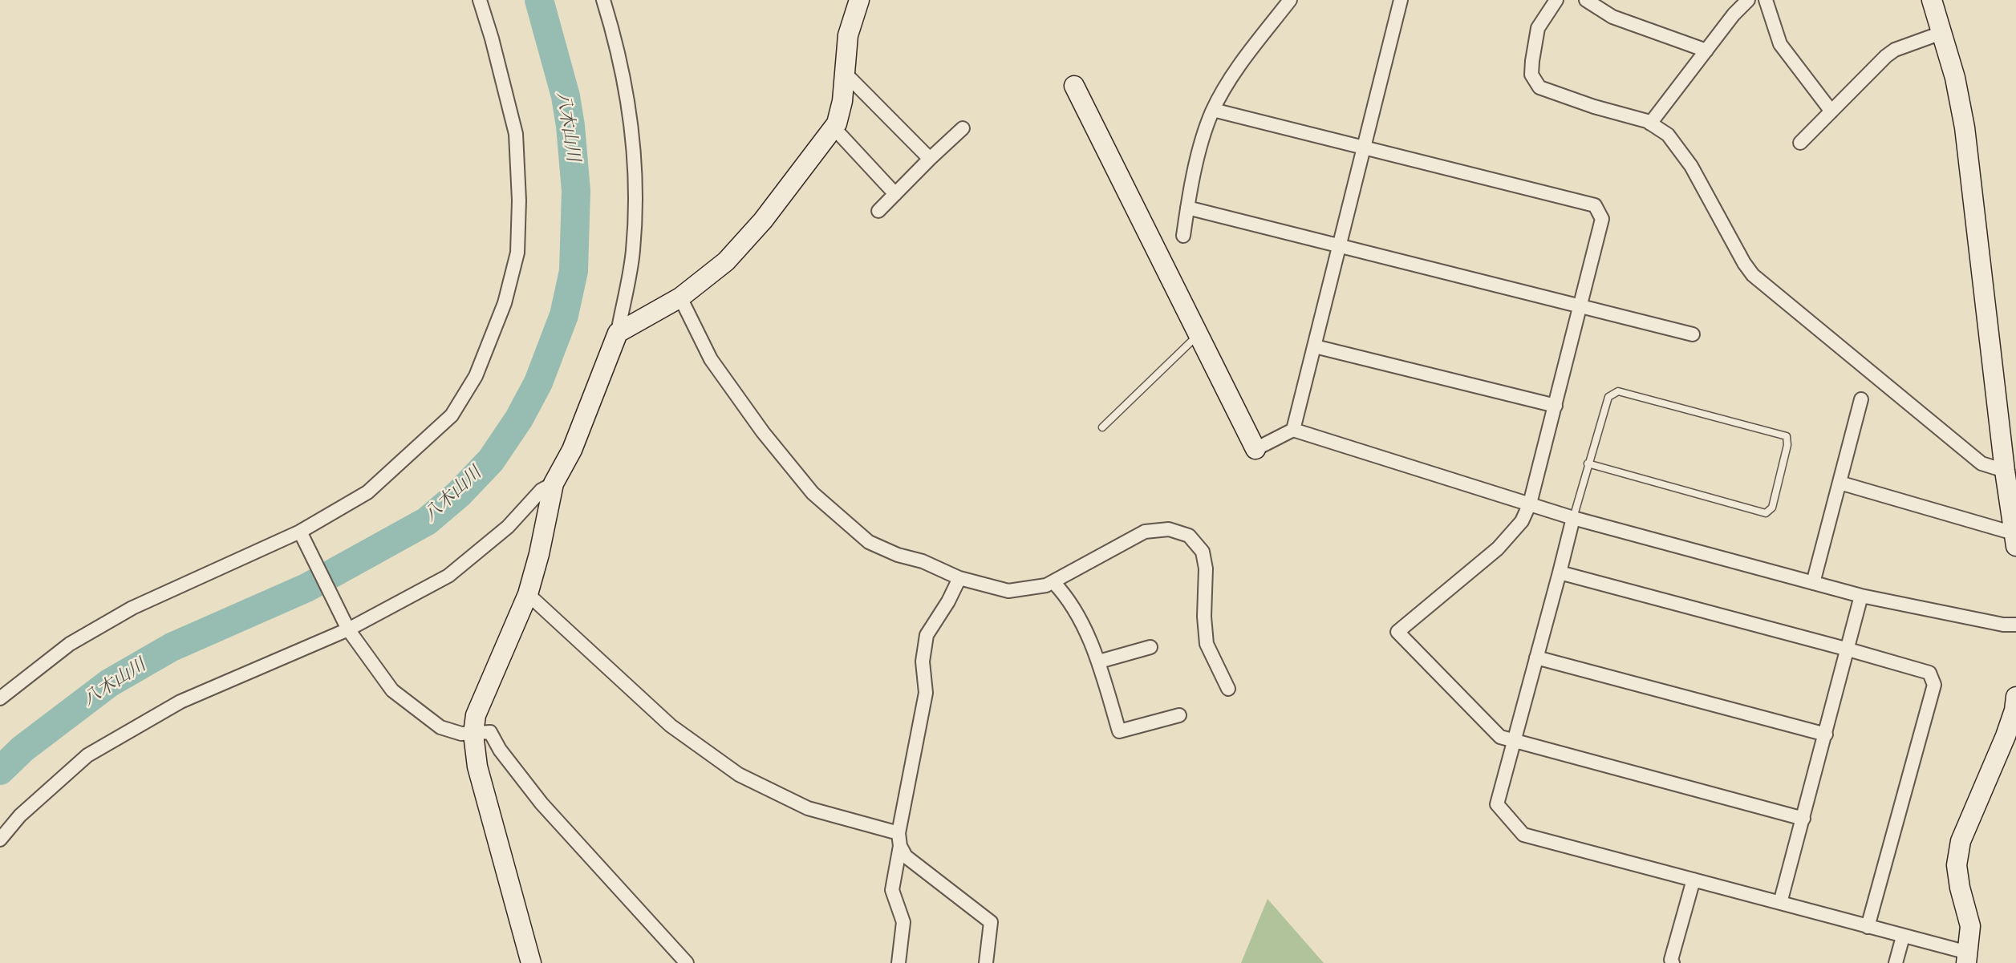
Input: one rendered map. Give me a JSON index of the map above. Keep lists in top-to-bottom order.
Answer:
{
  "water": ["八木山川"]
}
